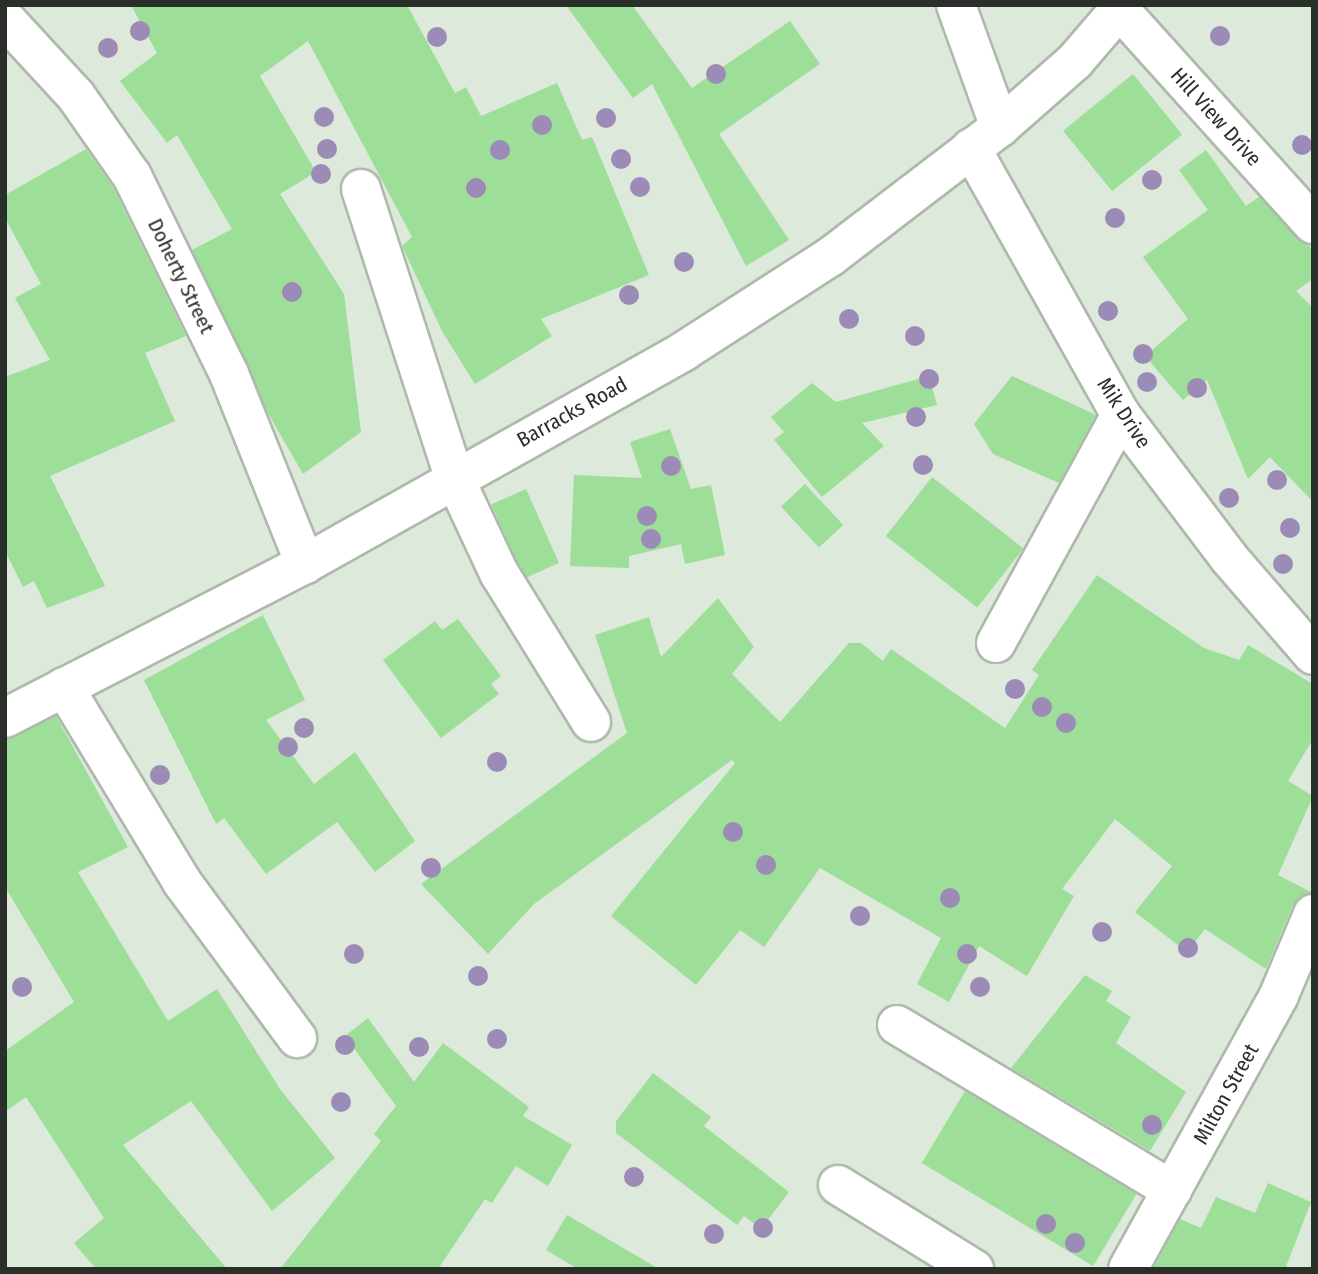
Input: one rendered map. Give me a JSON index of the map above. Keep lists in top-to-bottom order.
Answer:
{
  "streets": {
    "street": [
      "Hill View Drive",
      "Doherty Street",
      "Barracks Road",
      "Mik Drive",
      "Milton Street"
    ]
  },
  "crossings": [
    ["Hill View Drive", "Barracks Road"],
    ["Doherty Street", "Barracks Road"],
    ["Barracks Road", "Mik Drive"]
  ]
}
